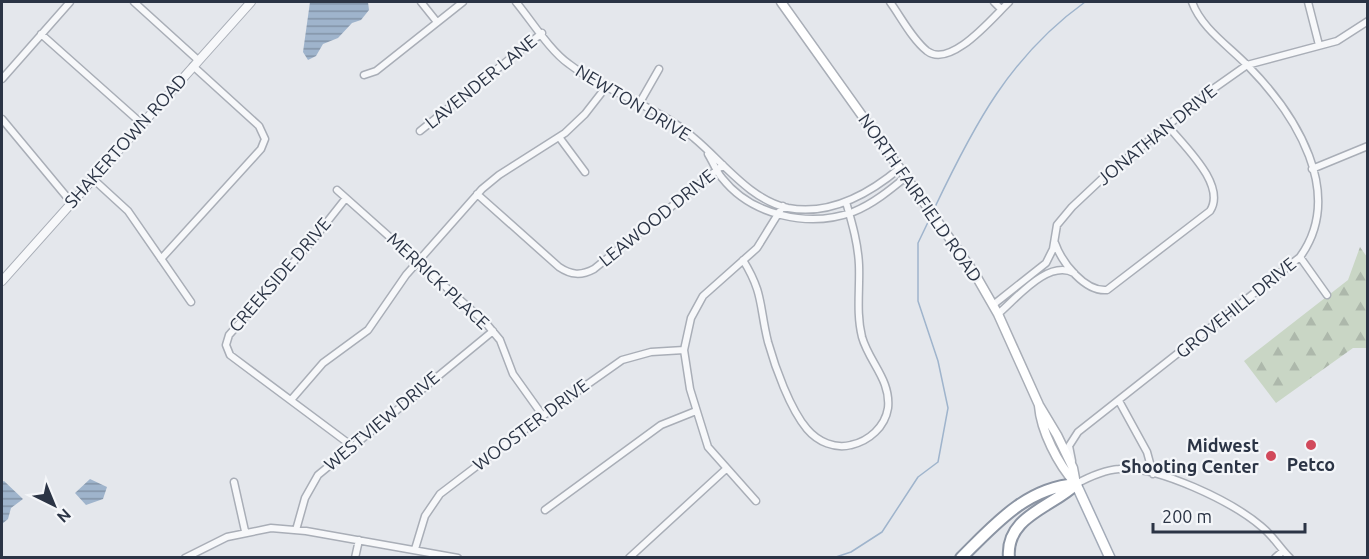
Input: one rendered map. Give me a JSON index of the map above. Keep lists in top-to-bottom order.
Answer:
{
  "streets": {
    "main road": ["NORTH FAIRFIELD ROAD"],
    "street": [
      "LAVENDER LANE",
      "NEWTON DRIVE",
      "JONATHAN DRIVE",
      "SHAKERTOWN ROAD",
      "LEAWOOD DRIVE",
      "CREEKSIDE DRIVE",
      "MERRICK PLACE",
      "GROVEHILL DRIVE",
      "WESTVIEW DRIVE",
      "WOOSTER DRIVE"
    ]
  },
  "crossings": [
    ["LAVENDER LANE", "NEWTON DRIVE"],
    ["NEWTON DRIVE", "NORTH FAIRFIELD ROAD"],
    ["NEWTON DRIVE", "LEAWOOD DRIVE"],
    ["JONATHAN DRIVE", "NORTH FAIRFIELD ROAD"],
    ["JONATHAN DRIVE", "GROVEHILL DRIVE"],
    ["NORTH FAIRFIELD ROAD", "GROVEHILL DRIVE"],
    ["CREEKSIDE DRIVE", "MERRICK PLACE"],
    ["MERRICK PLACE", "WESTVIEW DRIVE"],
    ["MERRICK PLACE", "WOOSTER DRIVE"]
  ],
  "places": ["Petco", "Midwest Shooting Center"],
  "scale_bar": "200 m",
  "north": "bottom right"
}
